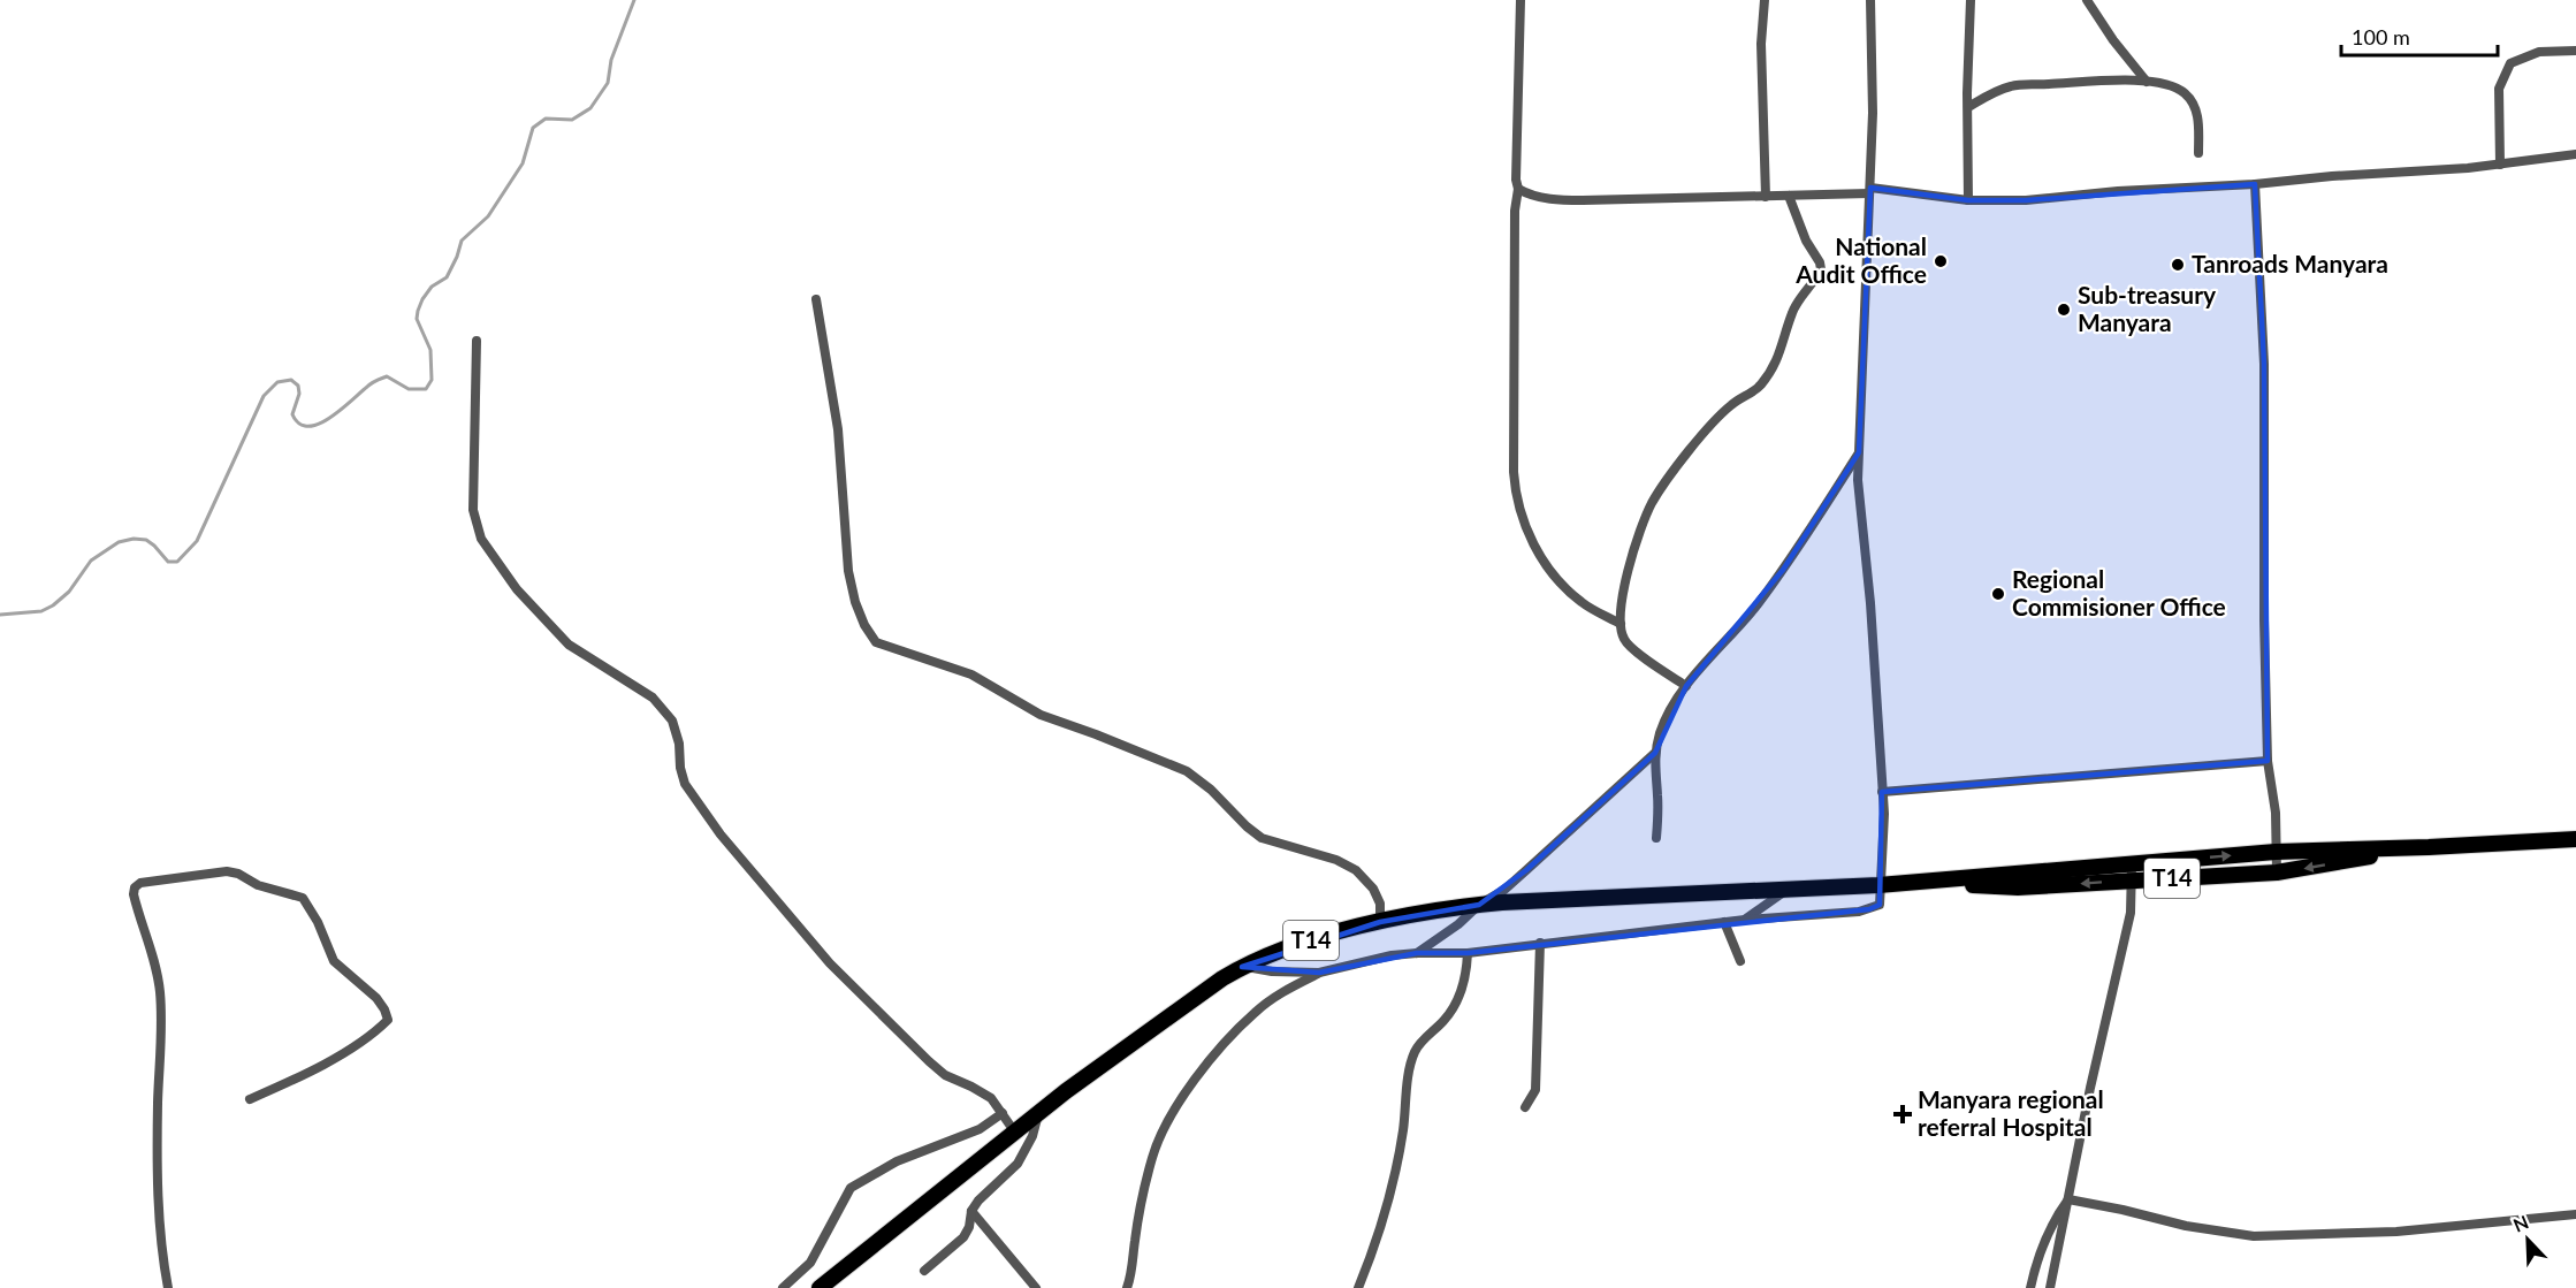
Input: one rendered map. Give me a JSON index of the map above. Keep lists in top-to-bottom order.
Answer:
{
  "streets": {
    "highway": ["T14"]
  },
  "places": {
    "other": [
      "National Audit Office",
      "Tanroads Manyara",
      "Sub-treasury Manyara",
      "Regional Commisioner Office"
    ],
    "health": ["Manyara regional referral Hospital"]
  },
  "scale_bar": "100 m",
  "north": "top left"
}
